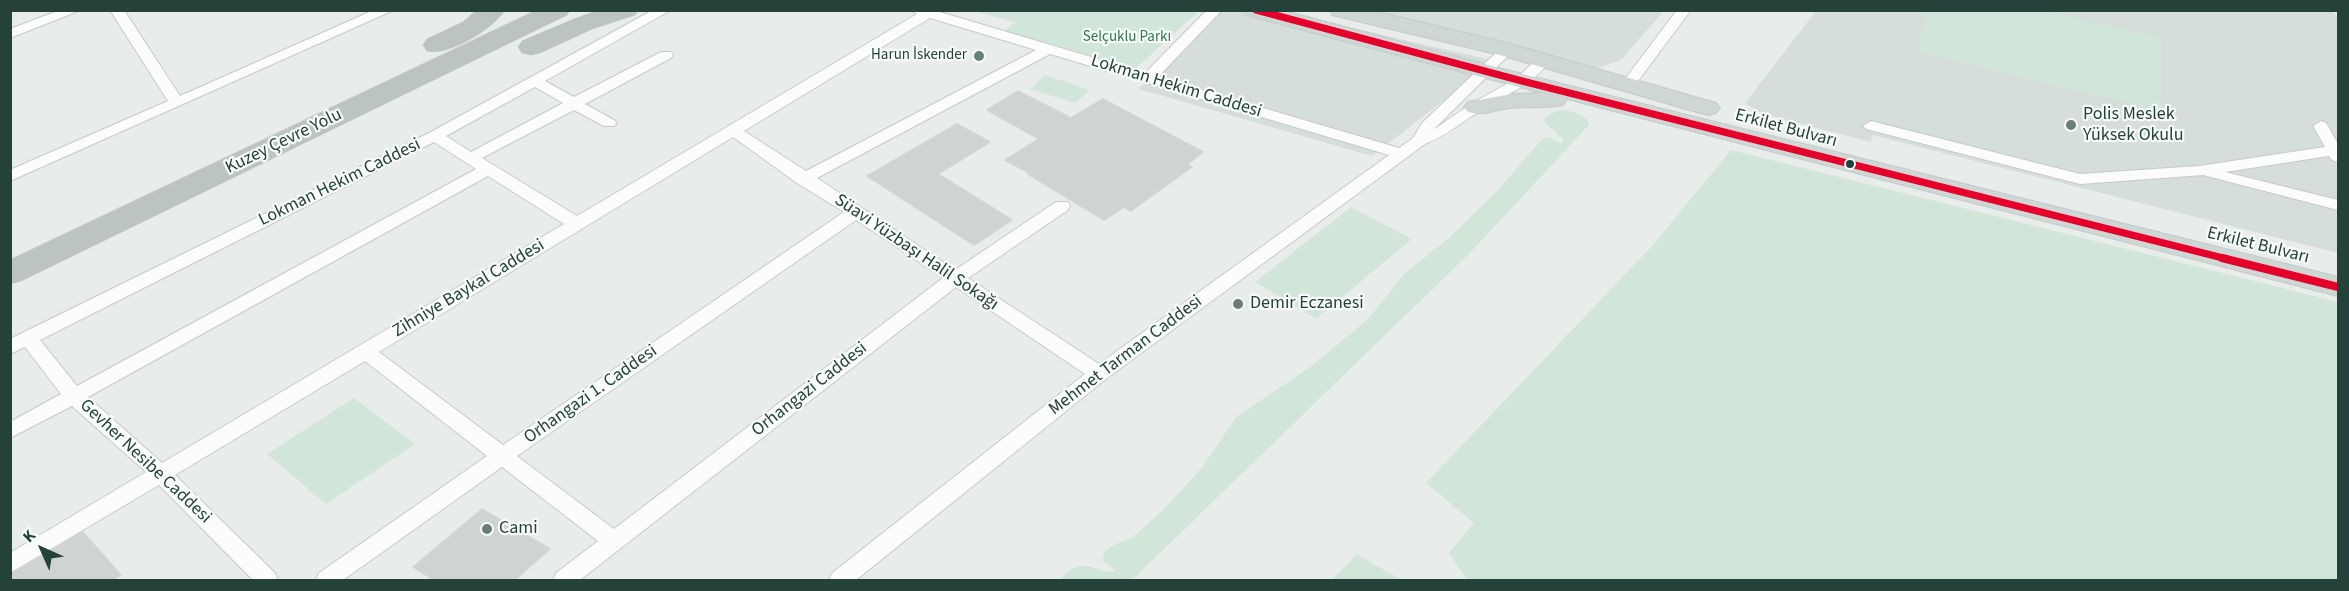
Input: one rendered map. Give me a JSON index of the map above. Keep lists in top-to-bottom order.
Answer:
{
  "streets": {
    "highway": ["Kuzey Çevre Yolu"],
    "main road": ["Erkilet Bulvarı"],
    "street": [
      "Lokman Hekim Caddesi",
      "Süavi Yüzbaşı Halil Sokağı",
      "Zihniye Baykal Caddesi",
      "Mehmet Tarman Caddesi",
      "Orhangazi Caddesi",
      "Orhangazi 1. Caddesi",
      "Gevher Nesibe Caddesi"
    ]
  },
  "crossings": [
    ["Lokman Hekim Caddesi", "Zihniye Baykal Caddesi"],
    ["Lokman Hekim Caddesi", "Mehmet Tarman Caddesi"],
    ["Lokman Hekim Caddesi", "Gevher Nesibe Caddesi"],
    ["Erkilet Bulvarı", "Mehmet Tarman Caddesi"],
    ["Süavi Yüzbaşı Halil Sokağı", "Zihniye Baykal Caddesi"],
    ["Süavi Yüzbaşı Halil Sokağı", "Mehmet Tarman Caddesi"],
    ["Süavi Yüzbaşı Halil Sokağı", "Orhangazi Caddesi"],
    ["Süavi Yüzbaşı Halil Sokağı", "Orhangazi 1. Caddesi"],
    ["Zihniye Baykal Caddesi", "Gevher Nesibe Caddesi"]
  ],
  "parks": ["Selçuklu Parkı"],
  "places": [
    "Harun İskender",
    "Polis Meslek Yüksek Okulu",
    "Demir Eczanesi",
    "Cami"
  ],
  "north": "top left"
}
